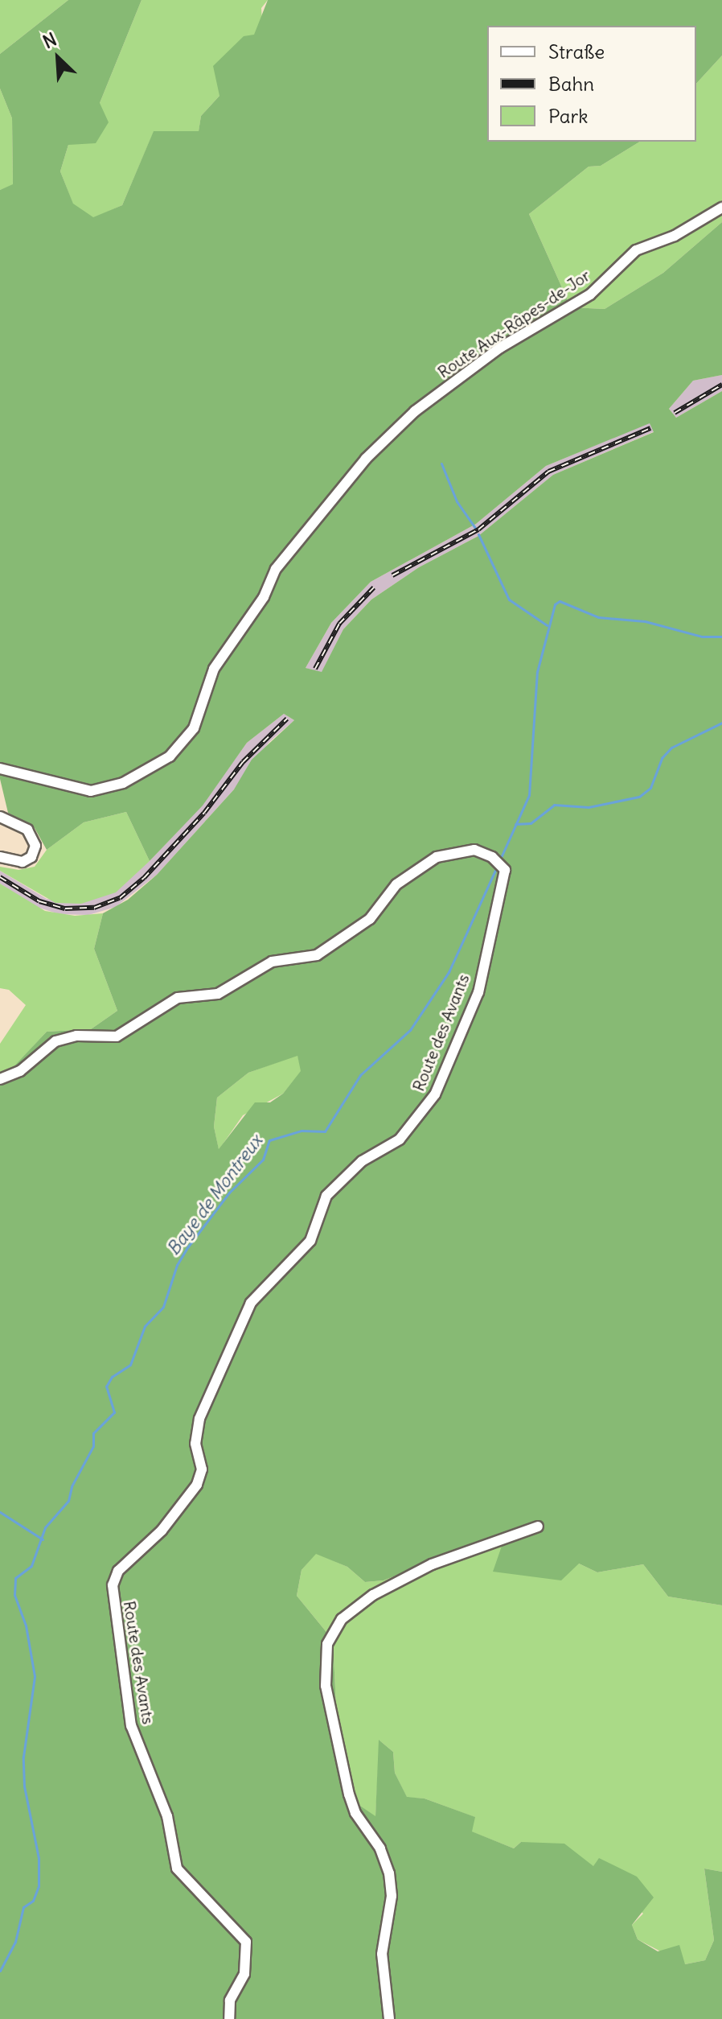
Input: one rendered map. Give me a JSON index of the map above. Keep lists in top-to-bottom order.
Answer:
{
  "streets": {
    "street": ["Route Aux-Râpes-de-Jor", "Route des Avants"]
  },
  "water": ["Baye de Montreux"],
  "legend": ["Straße", "Bahn", "Park"],
  "north": "top left"
}
